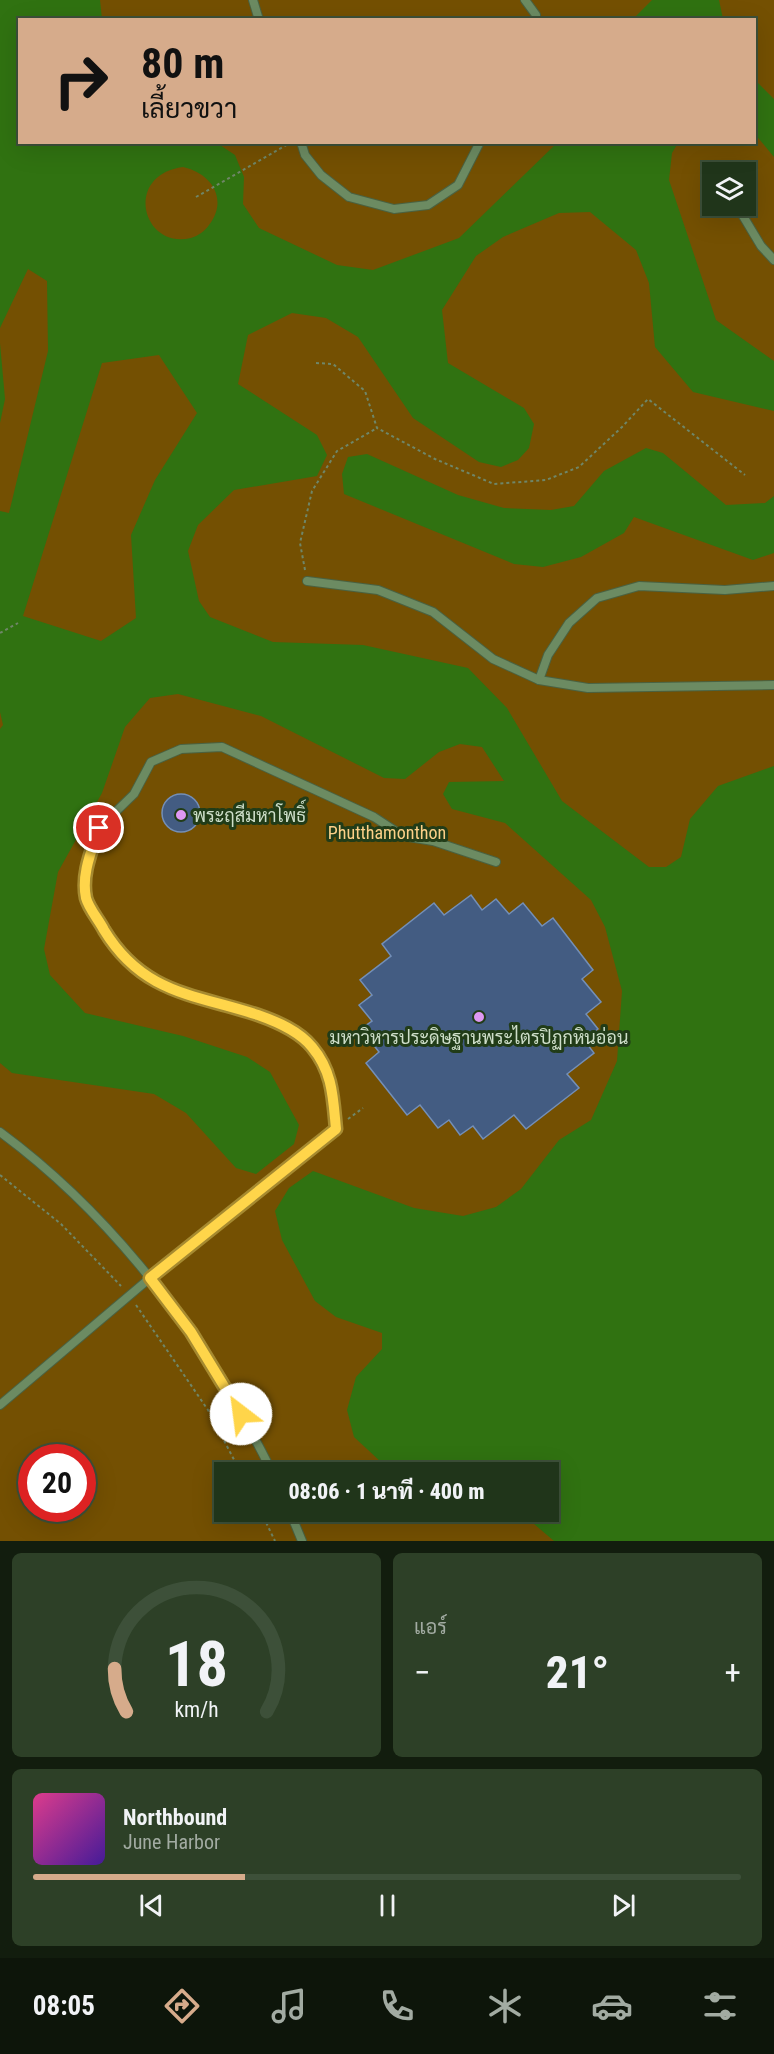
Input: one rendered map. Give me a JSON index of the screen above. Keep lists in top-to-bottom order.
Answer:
{
  "parks": ["Phutthamonthon"],
  "places": ["พระฤสีมหาโพธิ์", "มหาวิหารประดิษฐานพระไตรปิฏกหินอ่อน"],
  "page": {
    "turn": ["80 m", "เลี้ยวขวา"],
    "limit": "20",
    "trip": "08:06 · 1 นาที · 400 m",
    "tile": "แอร์",
    "heat": ["−", "21°", "+"],
    "song": ["Northbound", "June Harbor"],
    "tabs": "08:05",
    "gauge": ["18", "km/h"]
  }
}
